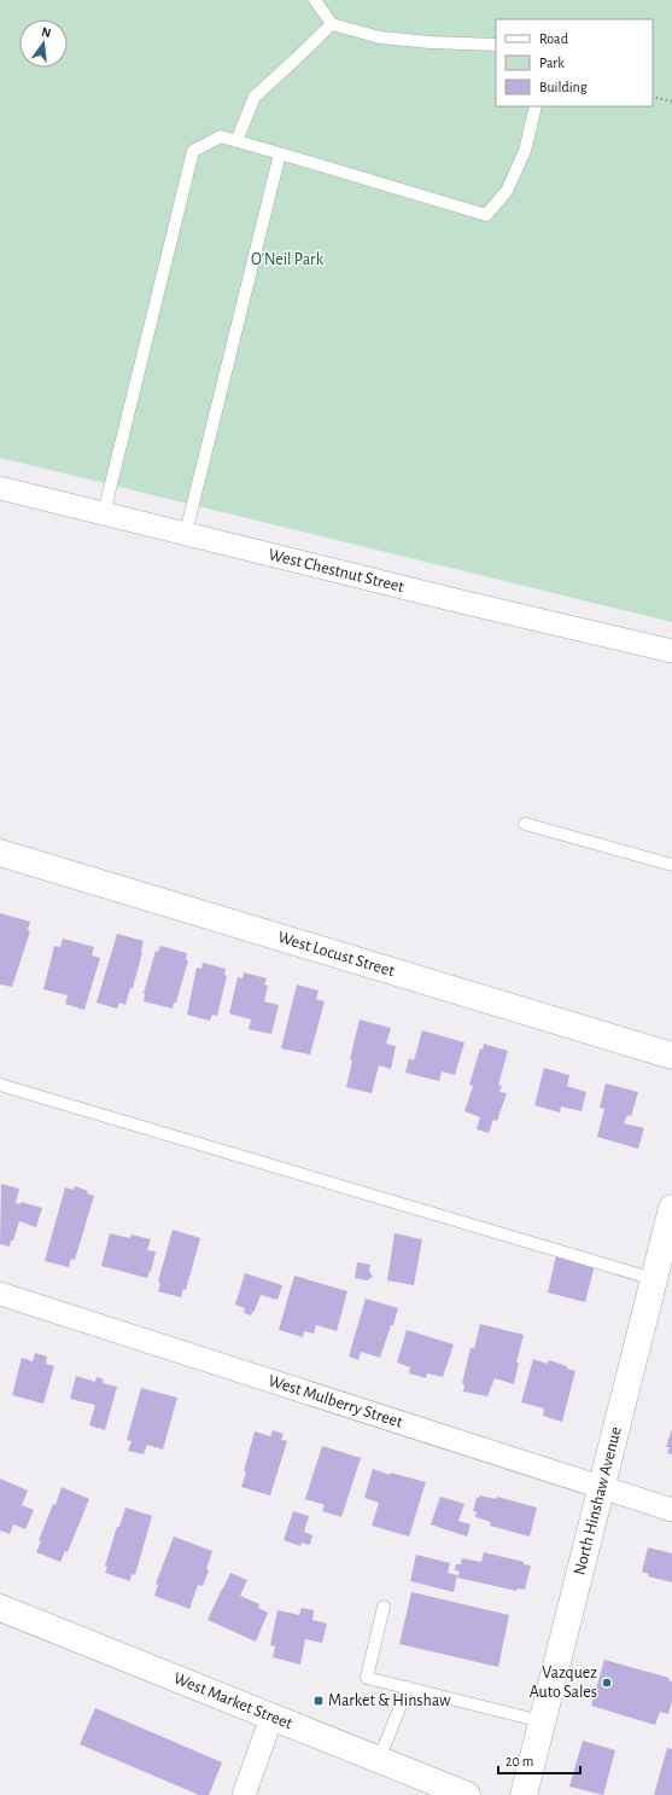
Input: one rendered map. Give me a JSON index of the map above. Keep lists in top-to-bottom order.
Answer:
{
  "streets": {
    "main road": ["West Locust Street", "North Hinshaw Avenue", "West Market Street"],
    "street": ["West Chestnut Street", "West Mulberry Street"]
  },
  "crossings": [
    ["West Mulberry Street", "North Hinshaw Avenue"]
  ],
  "parks": ["O'Neil Park"],
  "places": {
    "other": ["Vazquez Auto Sales"],
    "transit": ["Market & Hinshaw"]
  },
  "legend": ["Road", "Park", "Building"],
  "scale_bar": "20 m",
  "north": "top"
}
